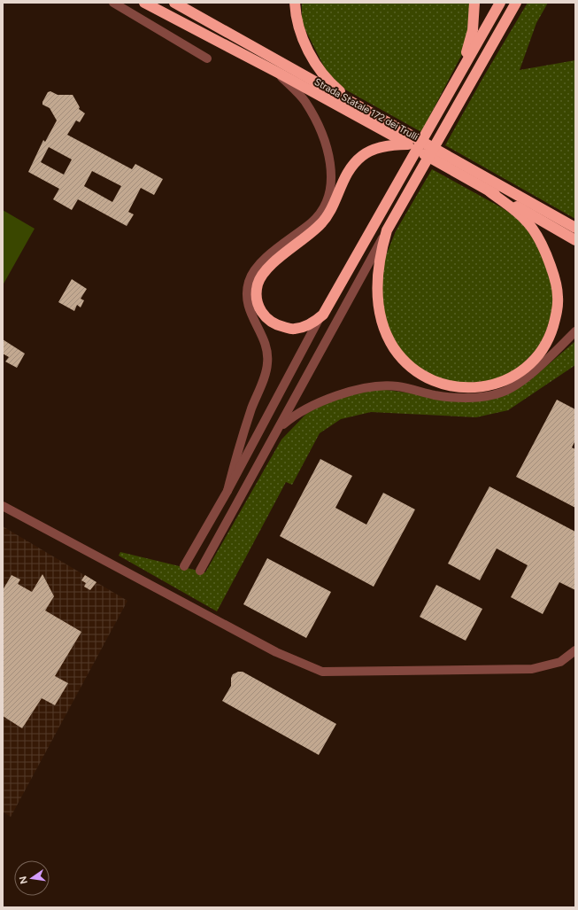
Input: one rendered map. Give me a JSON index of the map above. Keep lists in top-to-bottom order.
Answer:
{
  "streets": {
    "highway": ["Strada Statale 172 dei Trulli"]
  },
  "north": "left"
}
